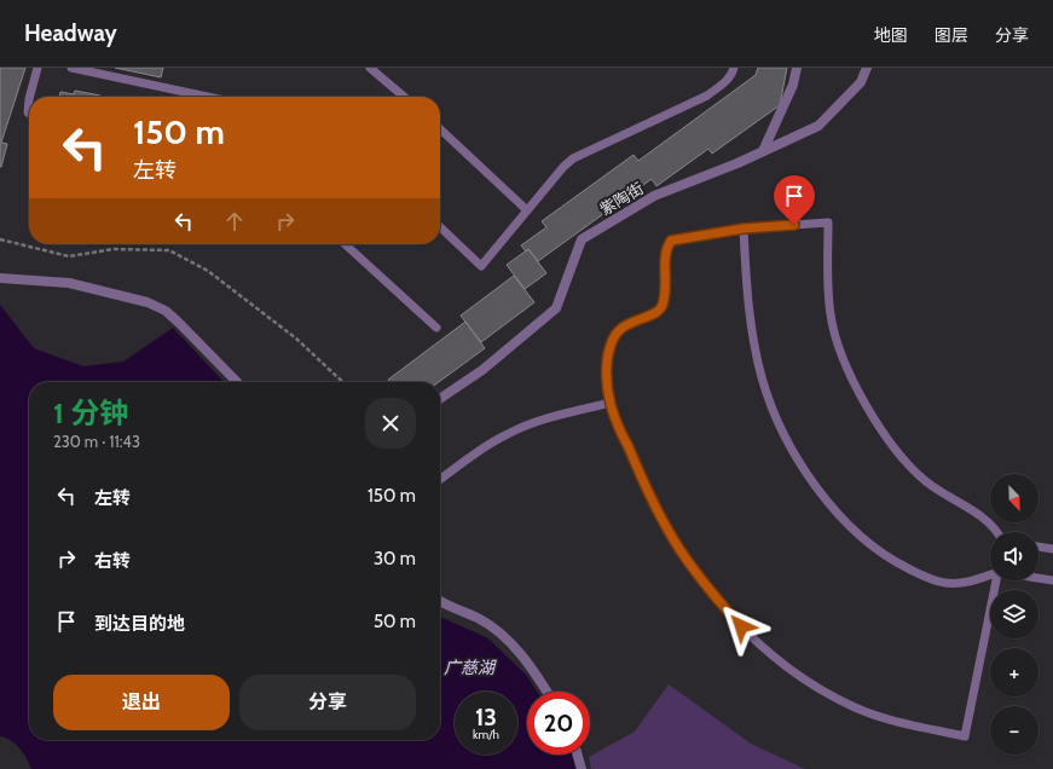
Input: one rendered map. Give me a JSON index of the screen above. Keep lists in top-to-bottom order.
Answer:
{
  "streets": {
    "street": ["紫陶街"]
  },
  "water": ["广慈湖"],
  "north": "bottom right",
  "page": {
    "header": "Headway",
    "nav": ["地图", "图层", "分享"],
    "turn": ["150 m", "左转"],
    "heading": ["1 分钟", "230 m · 11:43"],
    "list": [
      {
        "name": "左转",
        "value": "150 m"
      },
      {
        "name": "右转",
        "value": "30 m"
      },
      {
        "name": "到达目的地",
        "value": "50 m"
      }
    ],
    "map_buttons": ["+", "−"],
    "buttons": ["退出", "分享"],
    "speed": "13 km/h",
    "limit": "20"
  }
}
